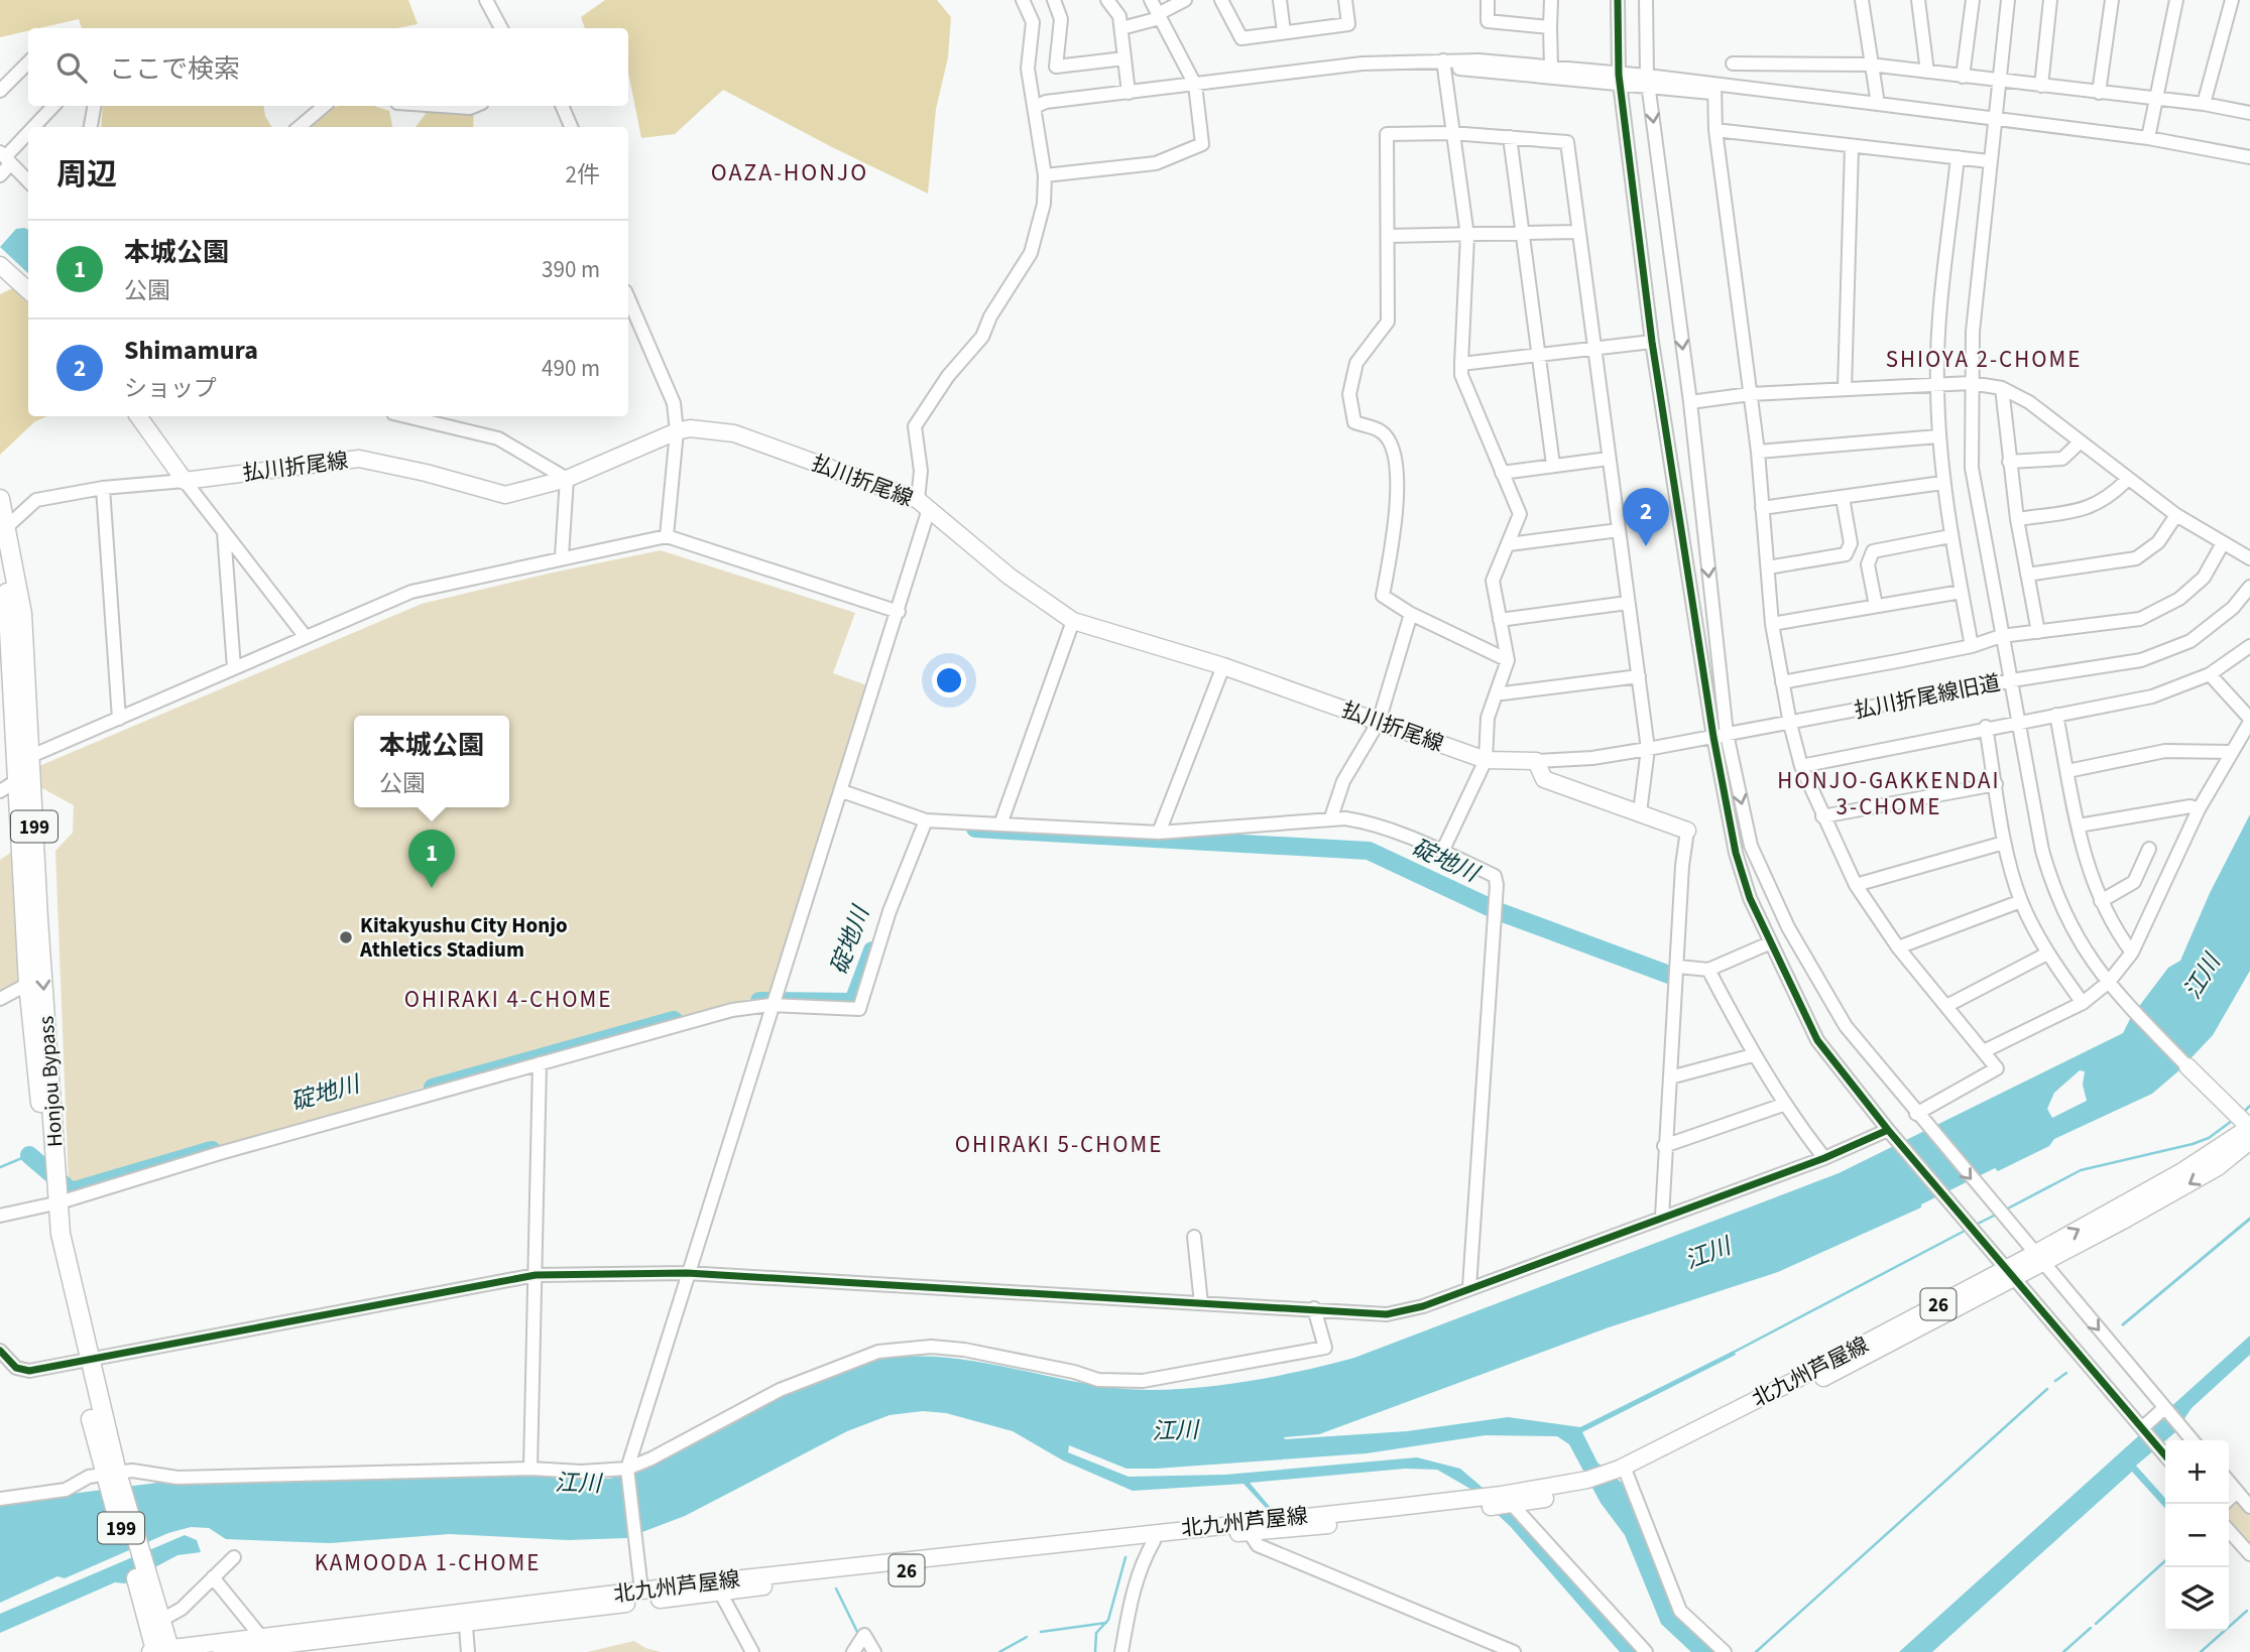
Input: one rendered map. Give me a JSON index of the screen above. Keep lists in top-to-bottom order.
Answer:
{
  "streets": {
    "highway": ["199", "Honjou Bypass"],
    "main road": ["払川折尾線", "26", "北九州芦屋線"],
    "street": ["払川折尾線旧道"]
  },
  "crossings": [
    ["払川折尾線", "払川折尾線旧道"],
    ["Honjou Bypass", "北九州芦屋線"]
  ],
  "districts": [
    "OAZA-HONJO",
    "SHIOYA 2-CHOME",
    "HONJO-GAKKENDAI 3-CHOME",
    "OHIRAKI 4-CHOME",
    "OHIRAKI 5-CHOME",
    "KAMOODA 1-CHOME"
  ],
  "water": ["碇地川", "江川"],
  "places": ["Kitakyushu City Honjo Athletics Stadium"],
  "page": {
    "search": "ここで検索",
    "heading": ["周辺", "2件"],
    "list": [
      {
        "mark": "1",
        "name": "本城公園",
        "note": "公園",
        "value": "390 m"
      },
      {
        "mark": "2",
        "name": "Shimamura",
        "note": "ショップ",
        "value": "490 m"
      }
    ],
    "pins": ["2", "1"],
    "popup": ["本城公園", "公園"],
    "map_buttons": ["+", "−"]
  }
}
